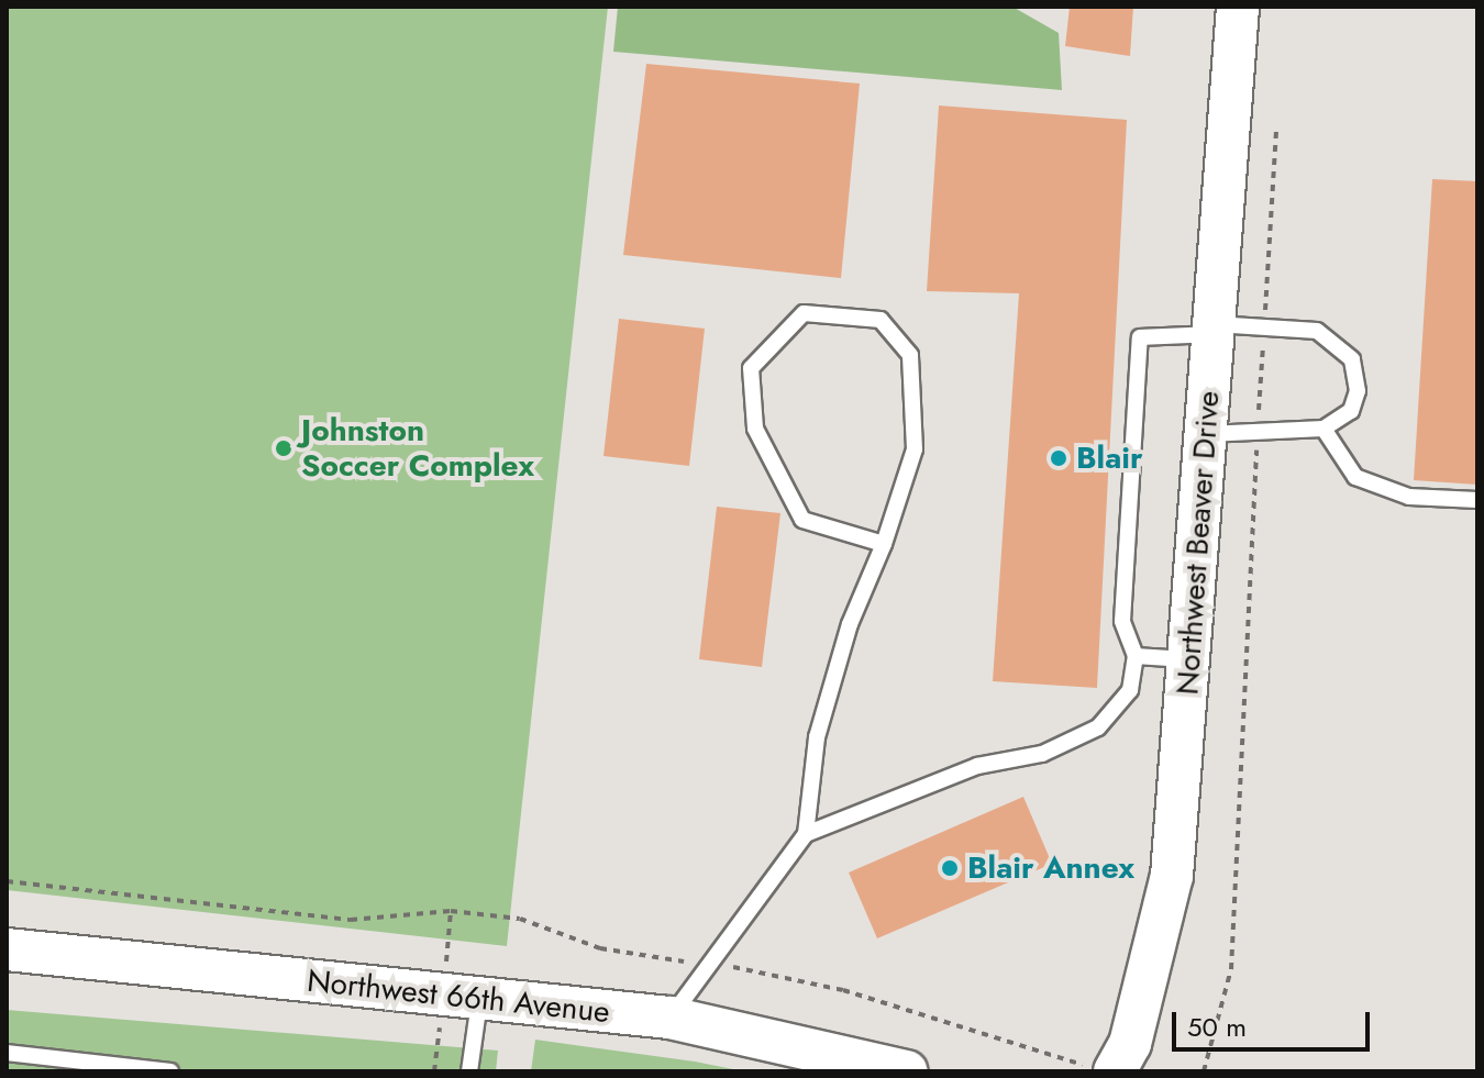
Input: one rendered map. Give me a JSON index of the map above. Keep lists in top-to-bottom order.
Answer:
{
  "streets": {
    "main road": ["Northwest Beaver Drive", "Northwest 66th Avenue"]
  },
  "places": ["Johnston Soccer Complex", "Blair", "Blair Annex"],
  "scale_bar": "50 m"
}
